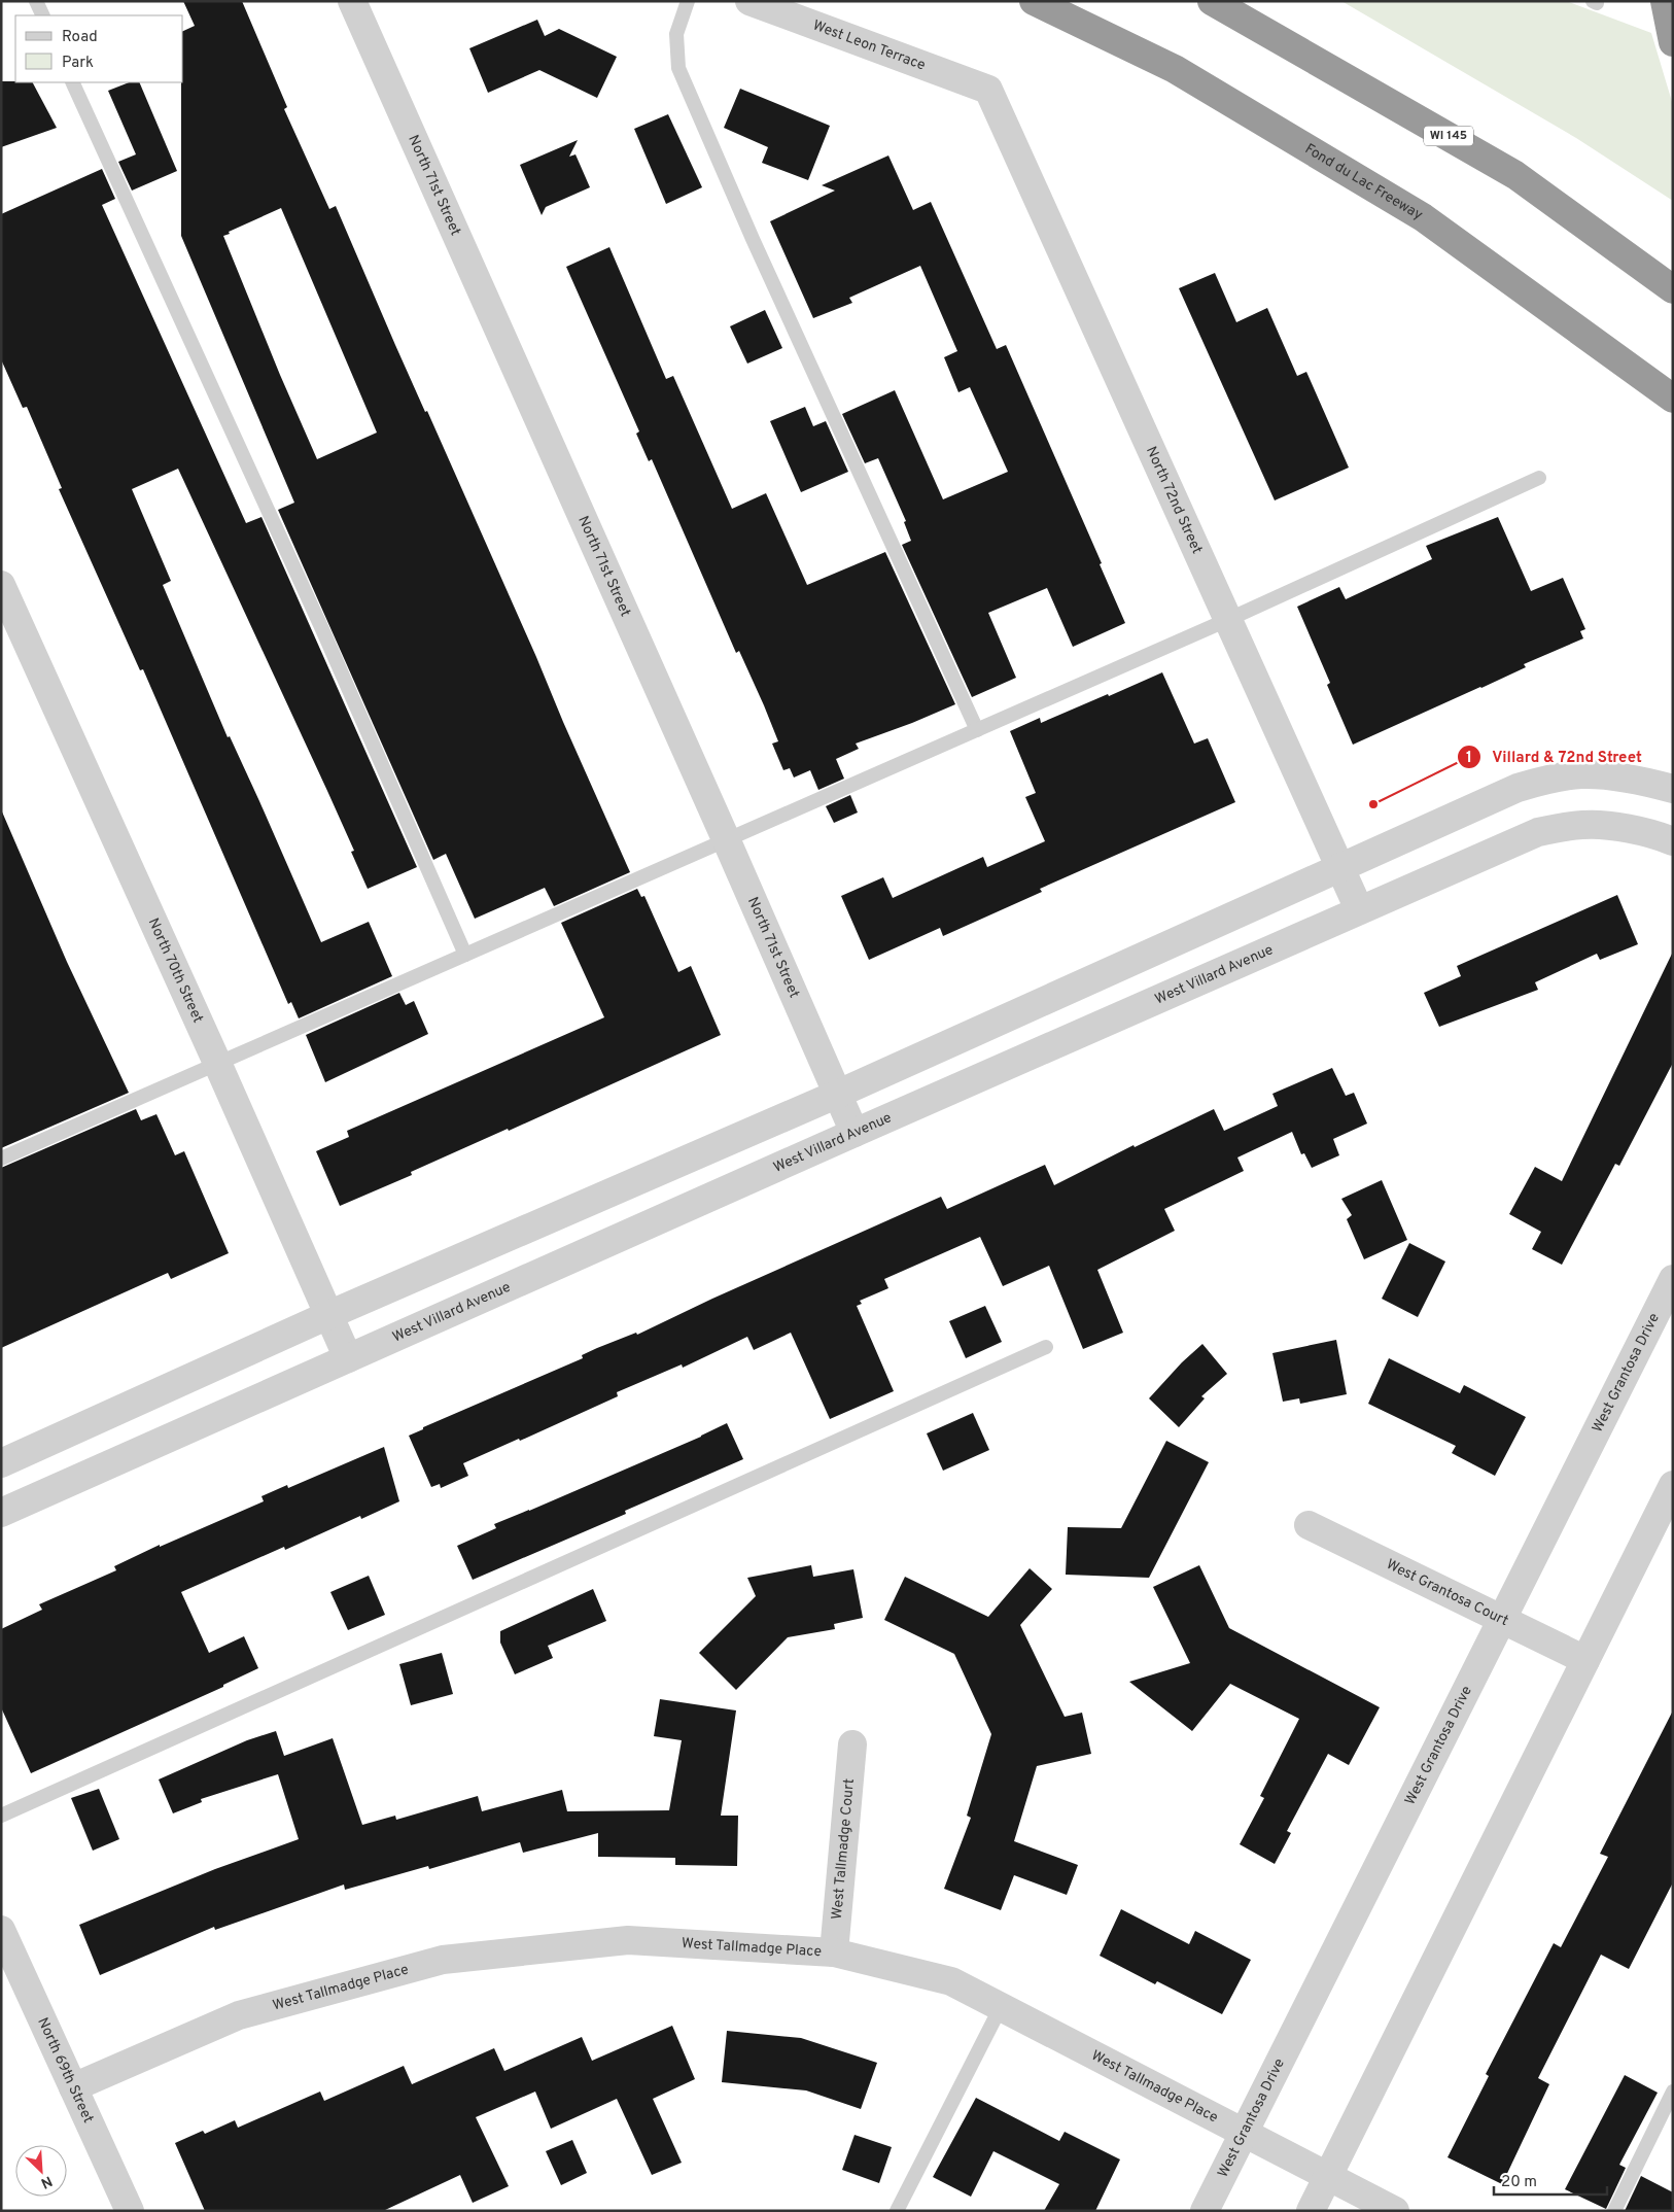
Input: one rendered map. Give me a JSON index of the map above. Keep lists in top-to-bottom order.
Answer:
{
  "streets": {
    "highway": ["WI 145", "Fond du Lac Freeway"],
    "street": [
      "West Leon Terrace",
      "North 71st Street",
      "North 72nd Street",
      "North 70th Street",
      "West Villard Avenue",
      "West Grantosa Drive",
      "West Grantosa Court",
      "West Tallmadge Court",
      "West Tallmadge Place",
      "North 69th Street"
    ]
  },
  "crossings": [
    ["West Leon Terrace", "North 72nd Street"],
    ["North 71st Street", "West Villard Avenue"],
    ["North 72nd Street", "West Villard Avenue"],
    ["North 70th Street", "West Villard Avenue"],
    ["West Grantosa Drive", "West Grantosa Court"],
    ["West Grantosa Drive", "West Tallmadge Place"],
    ["West Tallmadge Court", "West Tallmadge Place"],
    ["West Tallmadge Place", "North 69th Street"]
  ],
  "places": ["Villard & 72nd Street"],
  "legend": ["Road", "Park"],
  "scale_bar": "20 m",
  "north": "bottom right"
}
